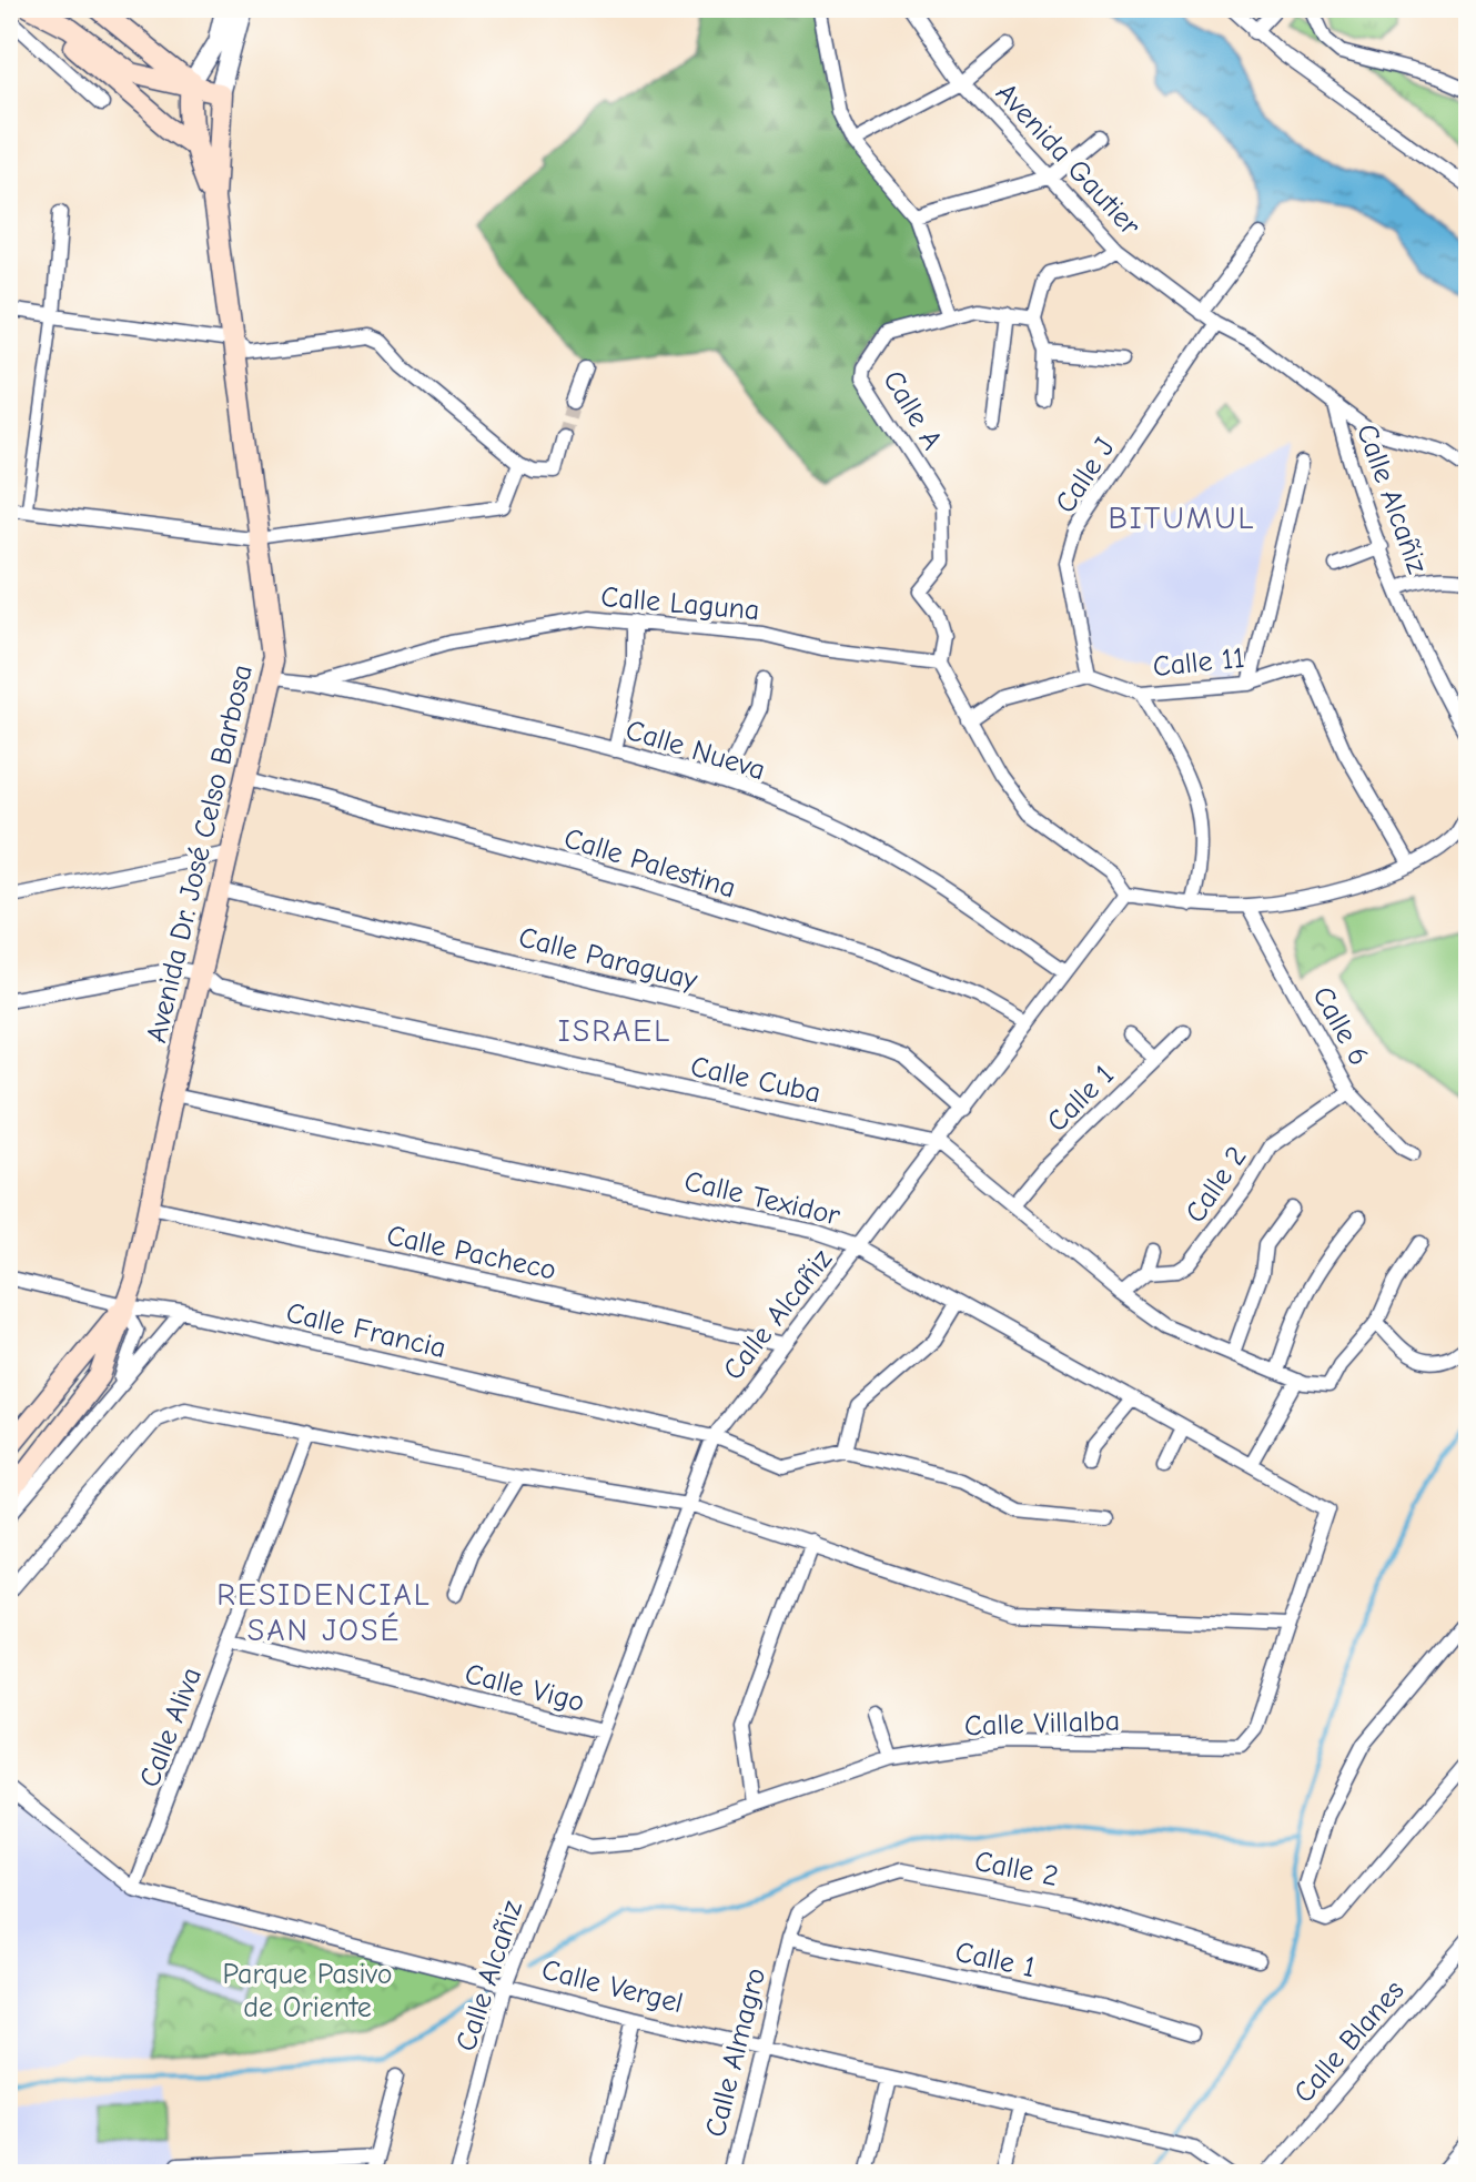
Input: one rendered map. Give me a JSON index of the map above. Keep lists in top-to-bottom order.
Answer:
{
  "streets": {
    "main road": ["Avenida Dr. José Celso Barbosa"],
    "street": [
      "Avenida Gautier",
      "Calle A",
      "Calle J",
      "Calle Alcañiz",
      "Calle Laguna",
      "Calle 11",
      "Calle Nueva",
      "Calle Palestina",
      "Calle Paraguay",
      "Calle 6",
      "Calle Cuba",
      "Calle 1",
      "Calle 2",
      "Calle Texidor",
      "Calle Pacheco",
      "Calle Francia",
      "Calle Vigo",
      "Calle Villalba",
      "Calle Aliva",
      "Calle Vergel",
      "Calle Blanes",
      "Calle Almagro"
    ]
  },
  "crossings": [
    ["Avenida Gautier", "Calle J"],
    ["Avenida Gautier", "Calle Alcañiz"],
    ["Calle A", "Calle Laguna"],
    ["Calle J", "Calle Alcañiz"],
    ["Calle J", "Calle 11"],
    ["Calle Alcañiz", "Calle Nueva"],
    ["Calle Alcañiz", "Calle Palestina"],
    ["Calle Alcañiz", "Calle Paraguay"],
    ["Calle Alcañiz", "Calle Cuba"],
    ["Calle Alcañiz", "Calle Texidor"],
    ["Calle Alcañiz", "Calle Pacheco"],
    ["Calle Alcañiz", "Calle Francia"],
    ["Calle Alcañiz", "Calle Vigo"],
    ["Calle Alcañiz", "Calle Villalba"],
    ["Calle Alcañiz", "Calle Vergel"],
    ["Calle Laguna", "Calle Nueva"],
    ["Calle Nueva", "Avenida Dr. José Celso Barbosa"],
    ["Avenida Dr. José Celso Barbosa", "Calle Palestina"],
    ["Avenida Dr. José Celso Barbosa", "Calle Paraguay"],
    ["Avenida Dr. José Celso Barbosa", "Calle Cuba"],
    ["Avenida Dr. José Celso Barbosa", "Calle Texidor"],
    ["Avenida Dr. José Celso Barbosa", "Calle Pacheco"],
    ["Avenida Dr. José Celso Barbosa", "Calle Francia"],
    ["Calle 6", "Calle 2"],
    ["Calle Cuba", "Calle 1"],
    ["Calle Cuba", "Calle 2"],
    ["Calle 1", "Calle 2"],
    ["Calle 1", "Calle Almagro"],
    ["Calle 2", "Calle Almagro"],
    ["Calle Texidor", "Calle Villalba"],
    ["Calle Vigo", "Calle Aliva"],
    ["Calle Aliva", "Calle Vergel"],
    ["Calle Vergel", "Calle Almagro"]
  ],
  "districts": ["BITUMUL", "ISRAEL", "RESIDENCIAL SAN JOSÉ"],
  "parks": ["Parque Pasivo de Oriente"]
}
